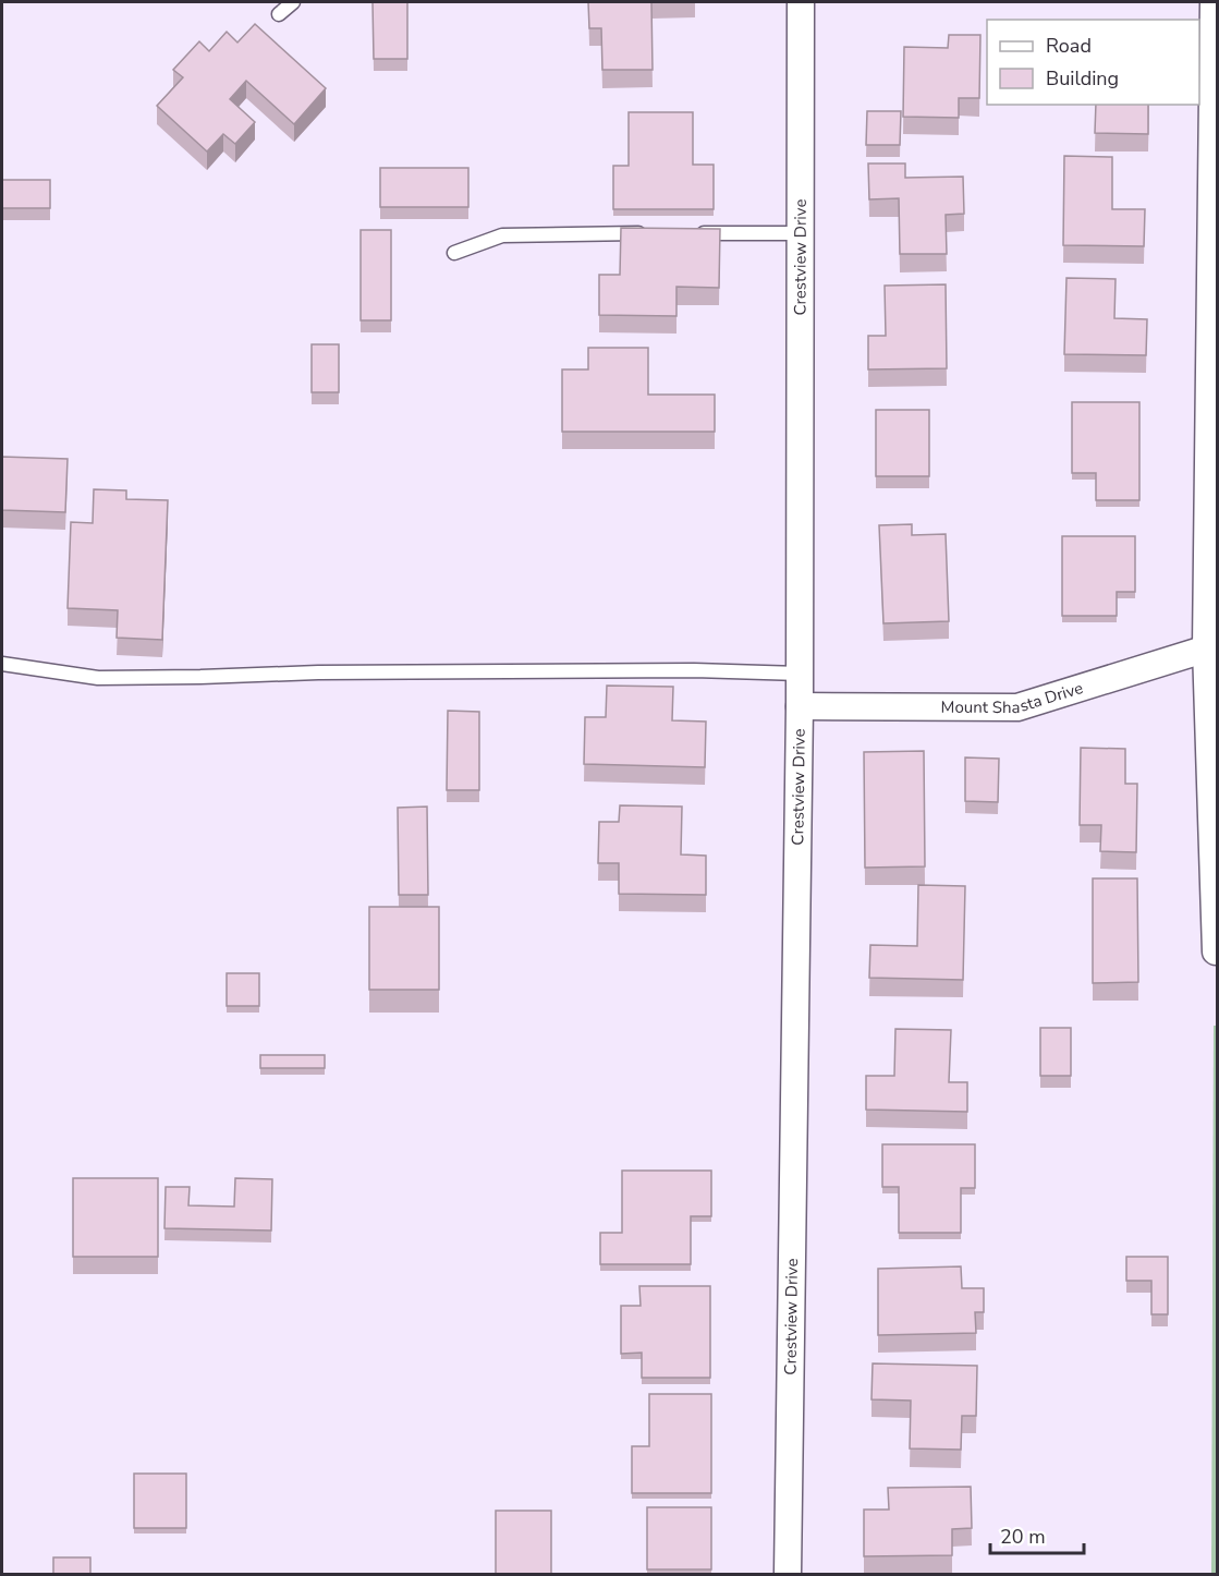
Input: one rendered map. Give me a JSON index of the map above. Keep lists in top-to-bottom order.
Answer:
{
  "streets": {
    "street": ["Crestview Drive", "Mount Shasta Drive"]
  },
  "crossings": [
    ["Crestview Drive", "Mount Shasta Drive"]
  ],
  "legend": ["Road", "Building"],
  "scale_bar": "20 m"
}
